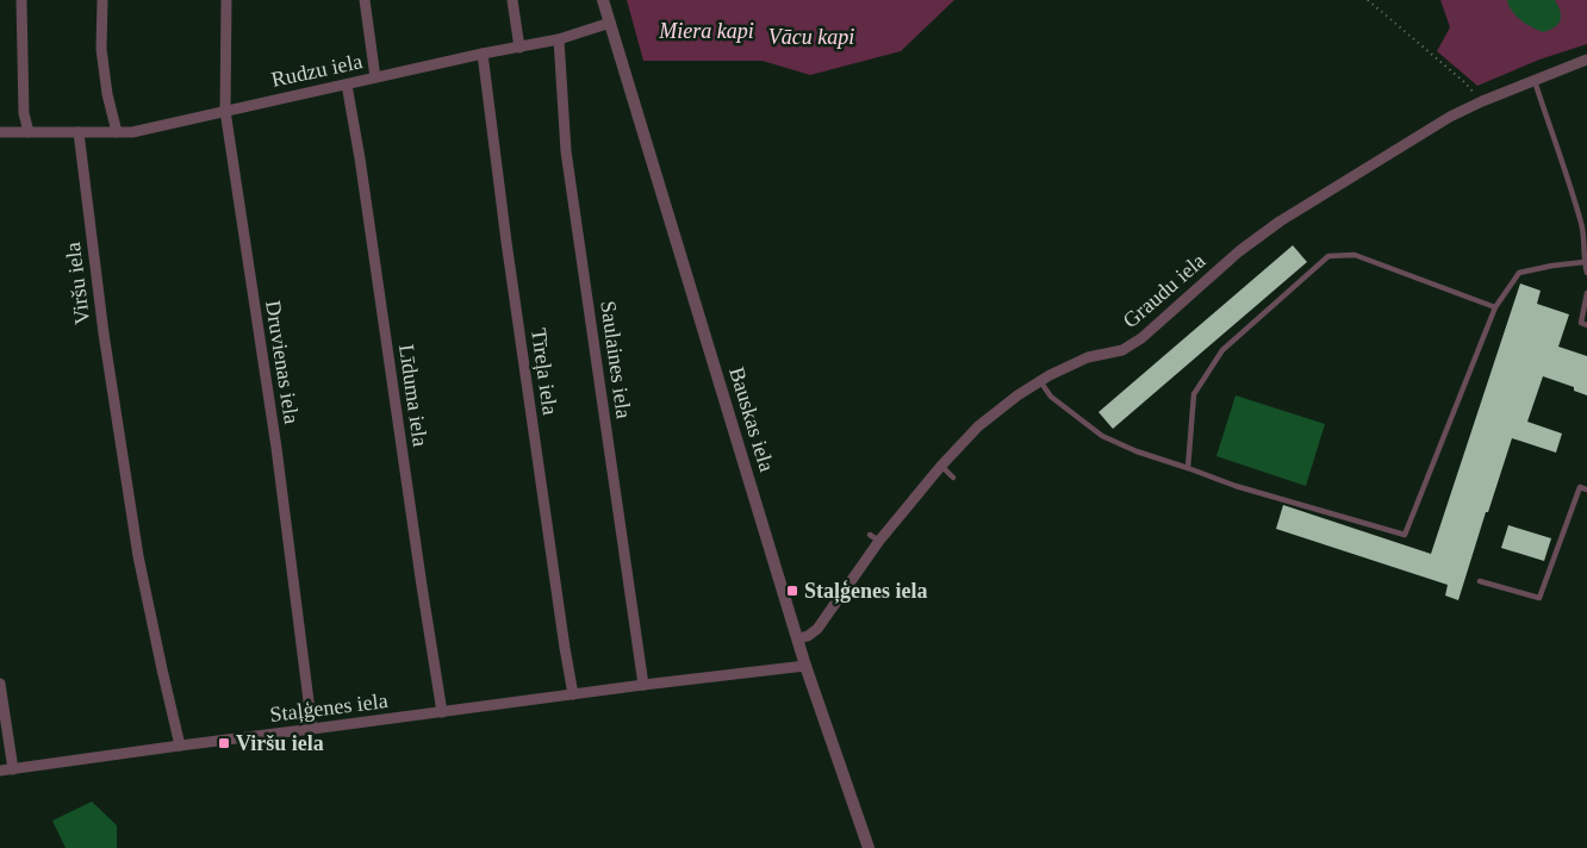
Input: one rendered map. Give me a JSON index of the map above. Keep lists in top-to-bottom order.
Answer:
{
  "streets": {
    "street": [
      "Rudzu iela",
      "Viršu iela",
      "Graudu iela",
      "Saulaines iela",
      "Druvienas iela",
      "Tīreļa iela",
      "Līduma iela",
      "Bauskas iela",
      "Staļģenes iela"
    ]
  },
  "crossings": [
    ["Rudzu iela", "Viršu iela"],
    ["Rudzu iela", "Saulaines iela"],
    ["Rudzu iela", "Druvienas iela"],
    ["Rudzu iela", "Tīreļa iela"],
    ["Rudzu iela", "Līduma iela"],
    ["Rudzu iela", "Bauskas iela"],
    ["Viršu iela", "Staļģenes iela"],
    ["Graudu iela", "Bauskas iela"],
    ["Saulaines iela", "Staļģenes iela"],
    ["Druvienas iela", "Staļģenes iela"],
    ["Tīreļa iela", "Staļģenes iela"],
    ["Līduma iela", "Staļģenes iela"],
    ["Bauskas iela", "Staļģenes iela"]
  ],
  "parks": ["Miera kapi", "Vācu kapi"],
  "places": {
    "transit": ["Staļģenes iela", "Viršu iela"]
  }
}
